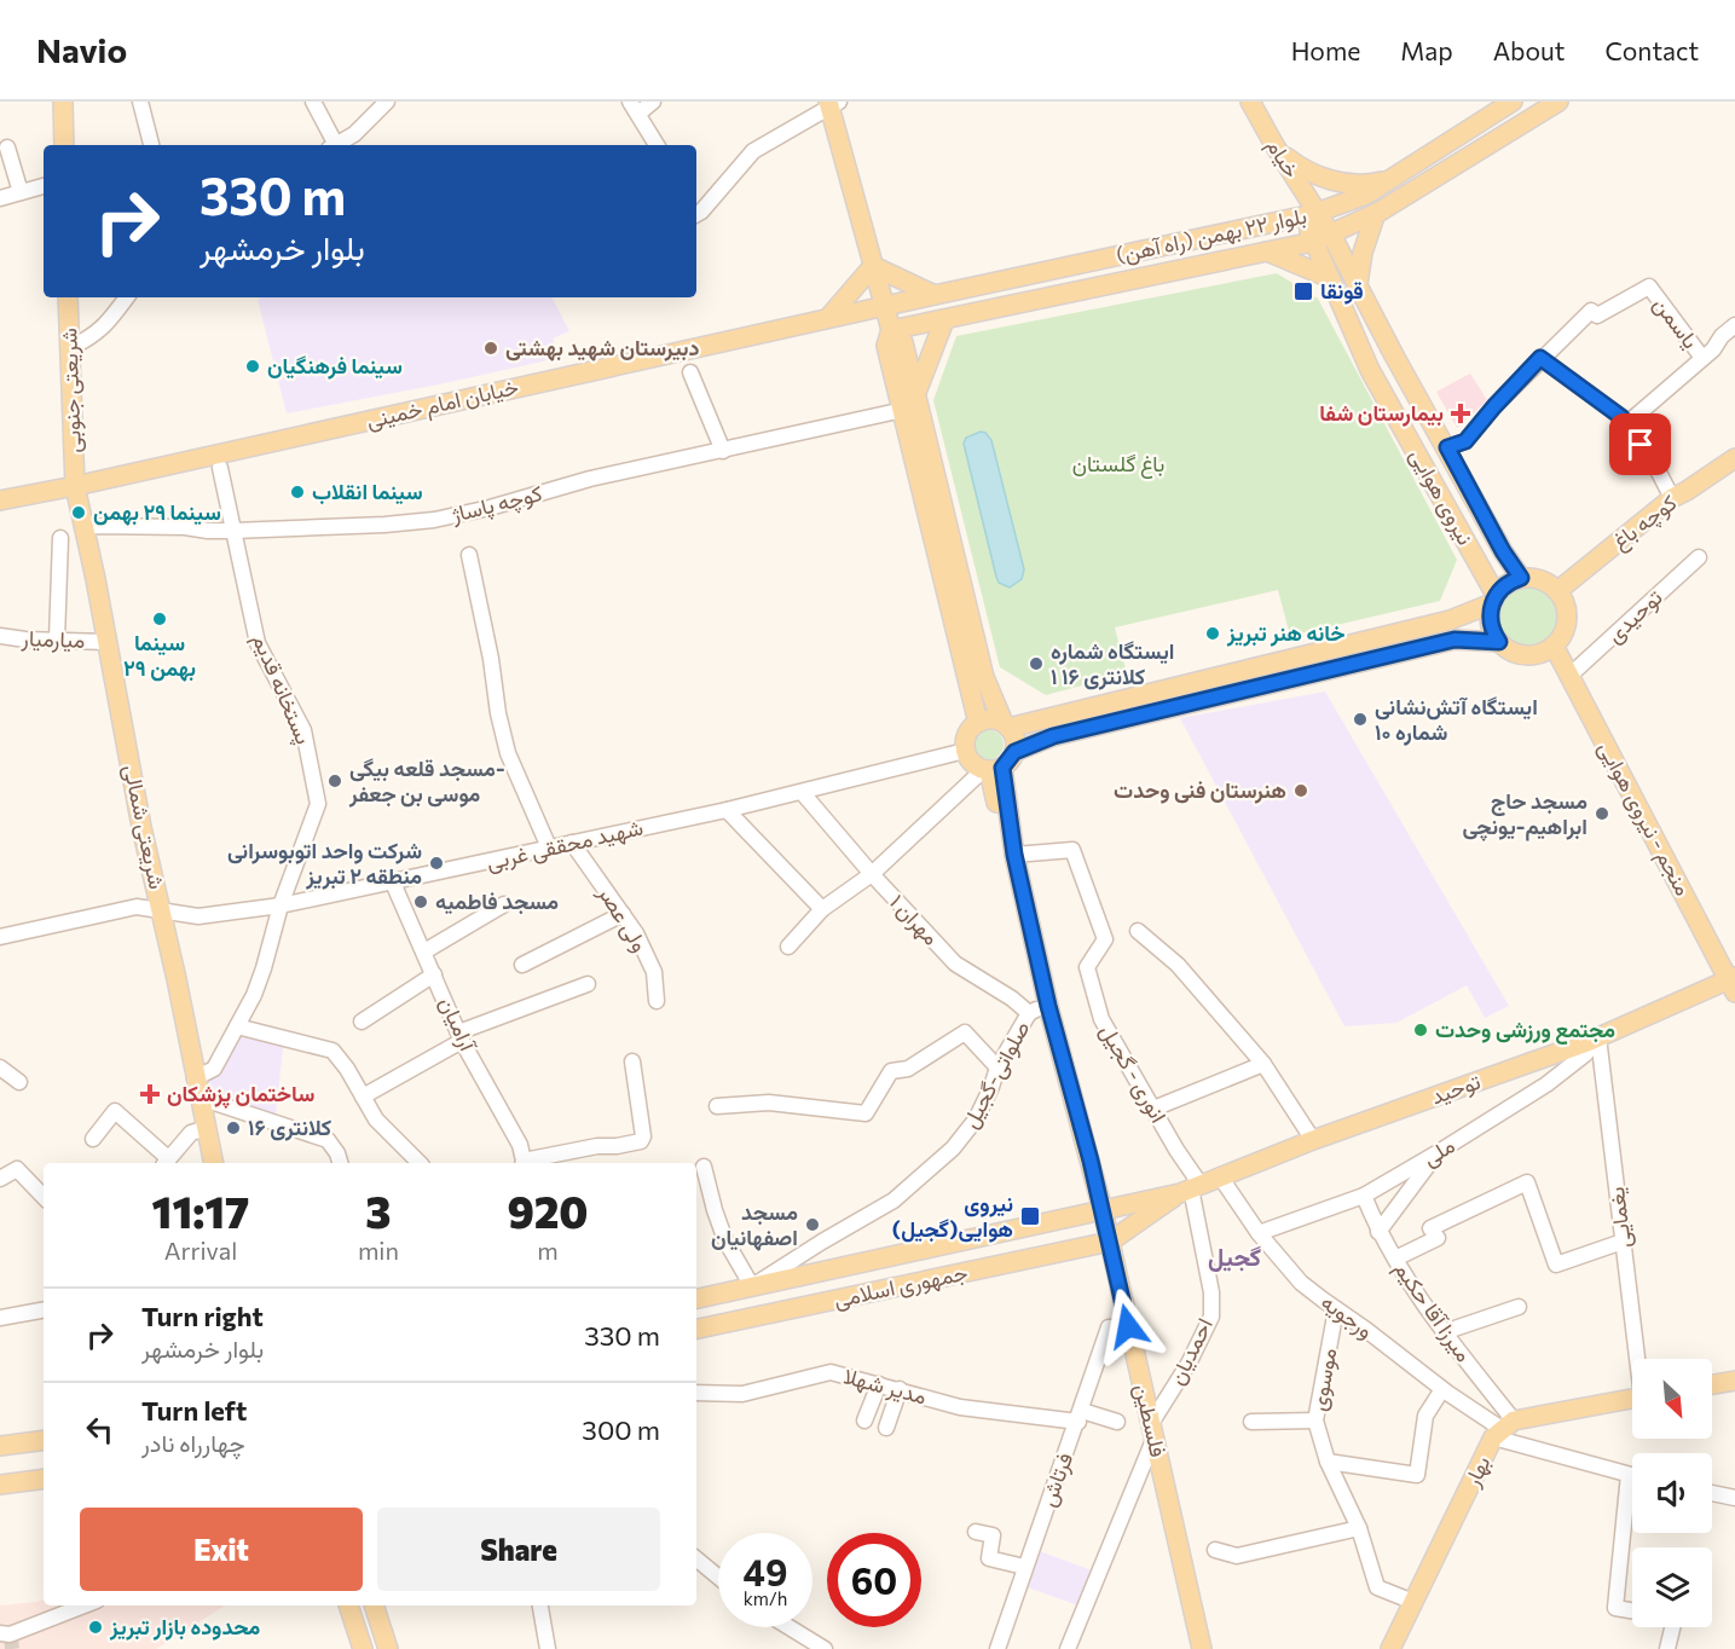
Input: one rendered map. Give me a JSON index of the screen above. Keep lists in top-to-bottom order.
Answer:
{
  "streets": {
    "main road": [
      "خیام",
      "بلوار ۲۲ بهمن (راه آهن)",
      "شریعتی جنوبی",
      "خیابان امام خمینی",
      "نیروی هوایی",
      "کوچه باغ",
      "منجم - نیروی هوایی",
      "شریعتی شمالی",
      "توحید",
      "جمهوری اسلامی",
      "فلسطین",
      "بهار"
    ],
    "street": [
      "یاسمن",
      "کوچه پاساژ",
      "توحیدی",
      "میارمیار",
      "پستخانه قدیم",
      "شهید محققی غربی",
      "ولی عصر",
      "مهران ۱",
      "آرامیان",
      "انوری - گجیل",
      "صلواتی-گجیل",
      "ملی",
      "یغمایی",
      "میرزا آقا حکیم",
      "ورجویه",
      "احمدیان",
      "موسوی",
      "مدیر شهلا",
      "فرتاش"
    ]
  },
  "crossings": [
    ["خیام", "بلوار ۲۲ بهمن (راه آهن)"],
    ["خیام", "نیروی هوایی"],
    ["بلوار ۲۲ بهمن (راه آهن)", "خیابان امام خمینی"],
    ["بلوار ۲۲ بهمن (راه آهن)", "نیروی هوایی"],
    ["شریعتی جنوبی", "خیابان امام خمینی"],
    ["شریعتی جنوبی", "شریعتی شمالی"],
    ["خیابان امام خمینی", "شریعتی شمالی"],
    ["نیروی هوایی", "کوچه باغ"],
    ["نیروی هوایی", "منجم - نیروی هوایی"],
    ["کوچه پاساژ", "پستخانه قدیم"],
    ["کوچه پاساژ", "شریعتی شمالی"],
    ["کوچه باغ", "منجم - نیروی هوایی"],
    ["توحیدی", "منجم - نیروی هوایی"],
    ["میارمیار", "شریعتی شمالی"],
    ["پستخانه قدیم", "شریعتی شمالی"],
    ["پستخانه قدیم", "شهید محققی غربی"],
    ["منجم - نیروی هوایی", "توحید"],
    ["شریعتی شمالی", "شهید محققی غربی"],
    ["شهید محققی غربی", "ولی عصر"],
    ["شهید محققی غربی", "مهران ۱"],
    ["شهید محققی غربی", "آرامیان"],
    ["شهید محققی غربی", "فلسطین"],
    ["مهران ۱", "صلواتی-گجیل"],
    ["مهران ۱", "فلسطین"],
    ["انوری - گجیل", "توحید"],
    ["انوری - گجیل", "جمهوری اسلامی"],
    ["انوری - گجیل", "احمدیان"],
    ["انوری - گجیل", "فلسطین"],
    ["صلواتی-گجیل", "جمهوری اسلامی"],
    ["صلواتی-گجیل", "فلسطین"],
    ["توحید", "ملی"],
    ["توحید", "یغمایی"],
    ["توحید", "جمهوری اسلامی"],
    ["توحید", "ورجویه"],
    ["توحید", "احمدیان"],
    ["ملی", "یغمایی"],
    ["ملی", "میرزا آقا حکیم"],
    ["ملی", "ورجویه"],
    ["جمهوری اسلامی", "احمدیان"],
    ["جمهوری اسلامی", "فلسطین"],
    ["میرزا آقا حکیم", "ورجویه"],
    ["میرزا آقا حکیم", "بهار"],
    ["ورجویه", "موسوی"],
    ["ورجویه", "بهار"],
    ["احمدیان", "فلسطین"],
    ["موسوی", "بهار"],
    ["مدیر شهلا", "فرتاش"],
    ["فلسطین", "فرتاش"]
  ],
  "districts": ["گجیل"],
  "parks": ["باغ گلستان"],
  "places": {
    "transit": ["قونقا", "نیروی هوایی(گجیل)"],
    "other": [
      "دبیرستان شهید بهشتی",
      "سینما فرهنگیان",
      "سینما انقلاب",
      "سینما ٢٩ بهمن",
      "سینما ۲۹ بهمن",
      "خانه هنر تبریز",
      "ایستگاه شماره ۱ کلانتری ۱۶",
      "ایستگاه آتش‌نشانی شماره ۱۰",
      "مسجد قلعه بیگی- موسی بن جعفر",
      "هنرستان فنی وحدت",
      "مسجد حاج ابراهیم-یونچی",
      "شرکت واحد اتوبوسرانی منطقه ۲ تبریز",
      "مسجد فاطمیه",
      "مجتمع ورزشی وحدت",
      "کلانتری ۱۶",
      "مسجد اصفهانیان",
      "محدوده بازار تبریز"
    ],
    "health": ["بیمارستان شفا", "ساختمان پزشکان"]
  },
  "north": "bottom right",
  "page": {
    "header": "Navio",
    "nav": [
      "Home",
      "Map",
      "About",
      "Contact"
    ],
    "turn": ["330 m", "بلوار خرمشهر"],
    "eta": [
      "11:17",
      "Arrival",
      "3",
      "min",
      "920",
      "m"
    ],
    "list": [
      {
        "name": "Turn right",
        "note": "بلوار خرمشهر",
        "value": "330 m"
      },
      {
        "name": "Turn left",
        "note": "چهارراه نادر",
        "value": "300 m"
      }
    ],
    "buttons": ["Exit", "Share"],
    "speed": "49 km/h",
    "limit": "60"
  }
}
